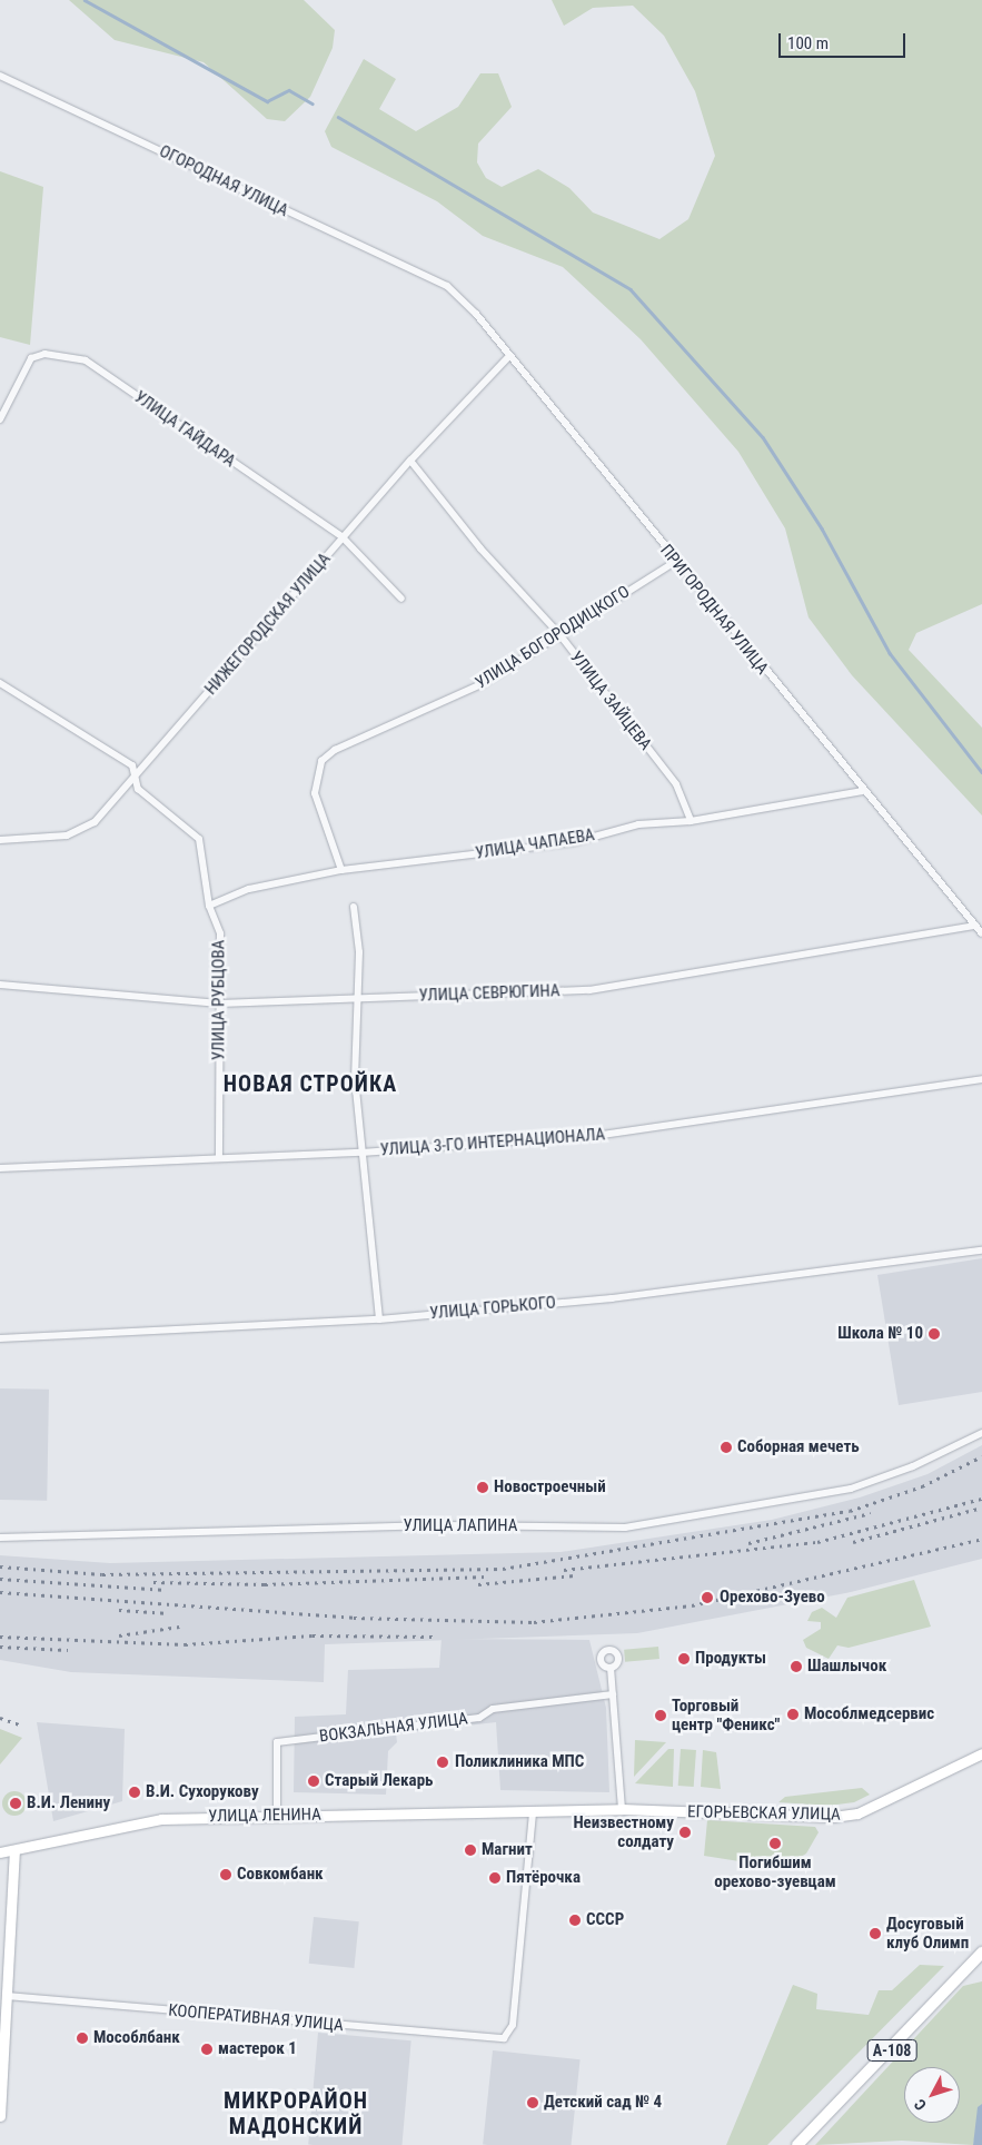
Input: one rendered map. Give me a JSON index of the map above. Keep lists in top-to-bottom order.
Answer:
{
  "streets": {
    "highway": ["А-108"],
    "main road": ["ЕГОРЬЕВСКАЯ УЛИЦА", "УЛИЦА ЛЕНИНА"],
    "street": [
      "ОГОРОДНАЯ УЛИЦА",
      "УЛИЦА ГАЙДАРА",
      "ПРИГОРОДНАЯ УЛИЦА",
      "НИЖЕГОРОДСКАЯ УЛИЦА",
      "УЛИЦА БОГОРОДИЦКОГО",
      "УЛИЦА ЗАЙЦЕВА",
      "УЛИЦА ЧАПАЕВА",
      "УЛИЦА СЕВРЮГИНА",
      "УЛИЦА РУБЦОВА",
      "УЛИЦА 3-ГО ИНТЕРНАЦИОНАЛА",
      "УЛИЦА ГОРЬКОГО",
      "УЛИЦА ЛАПИНА",
      "ВОКЗАЛЬНАЯ УЛИЦА",
      "КООПЕРАТИВНАЯ УЛИЦА"
    ]
  },
  "crossings": [
    ["ОГОРОДНАЯ УЛИЦА", "ПРИГОРОДНАЯ УЛИЦА"],
    ["УЛИЦА ГАЙДАРА", "НИЖЕГОРОДСКАЯ УЛИЦА"],
    ["ПРИГОРОДНАЯ УЛИЦА", "НИЖЕГОРОДСКАЯ УЛИЦА"],
    ["ПРИГОРОДНАЯ УЛИЦА", "УЛИЦА БОГОРОДИЦКОГО"],
    ["ПРИГОРОДНАЯ УЛИЦА", "УЛИЦА ЧАПАЕВА"],
    ["ПРИГОРОДНАЯ УЛИЦА", "УЛИЦА СЕВРЮГИНА"],
    ["НИЖЕГОРОДСКАЯ УЛИЦА", "УЛИЦА ЗАЙЦЕВА"],
    ["НИЖЕГОРОДСКАЯ УЛИЦА", "УЛИЦА РУБЦОВА"],
    ["УЛИЦА БОГОРОДИЦКОГО", "УЛИЦА ЗАЙЦЕВА"],
    ["УЛИЦА БОГОРОДИЦКОГО", "УЛИЦА ЧАПАЕВА"],
    ["УЛИЦА ЗАЙЦЕВА", "УЛИЦА ЧАПАЕВА"],
    ["УЛИЦА ЧАПАЕВА", "УЛИЦА РУБЦОВА"],
    ["УЛИЦА СЕВРЮГИНА", "УЛИЦА РУБЦОВА"],
    ["УЛИЦА РУБЦОВА", "УЛИЦА 3-ГО ИНТЕРНАЦИОНАЛА"],
    ["ВОКЗАЛЬНАЯ УЛИЦА", "УЛИЦА ЛЕНИНА"],
    ["ЕГОРЬЕВСКАЯ УЛИЦА", "УЛИЦА ЛЕНИНА"],
    ["ЕГОРЬЕВСКАЯ УЛИЦА", "КООПЕРАТИВНАЯ УЛИЦА"],
    ["УЛИЦА ЛЕНИНА", "КООПЕРАТИВНАЯ УЛИЦА"]
  ],
  "districts": ["НОВАЯ СТРОЙКА", "МИКРОРАЙОН МАДОНСКИЙ"],
  "places": [
    "Школа № 10",
    "Соборная мечеть",
    "Новостроечный",
    "Орехово-Зуево",
    "Продукты",
    "Шашлычок",
    "Мособлмедсервис",
    "Торговый центр \"Феникс\"",
    "Поликлиника МПС",
    "Старый Лекарь",
    "В.И. Сухорукову",
    "В.И. Ленину",
    "Неизвестному солдату",
    "Погибшим орехово-зуевцам",
    "Магнит",
    "Совкомбанк",
    "Пятёрочка",
    "СССР",
    "Досуговый клуб Олимп",
    "Мособлбанк",
    "мастерок 1",
    "Детский сад № 4"
  ],
  "scale_bar": "100 m",
  "north": "bottom left"
}
